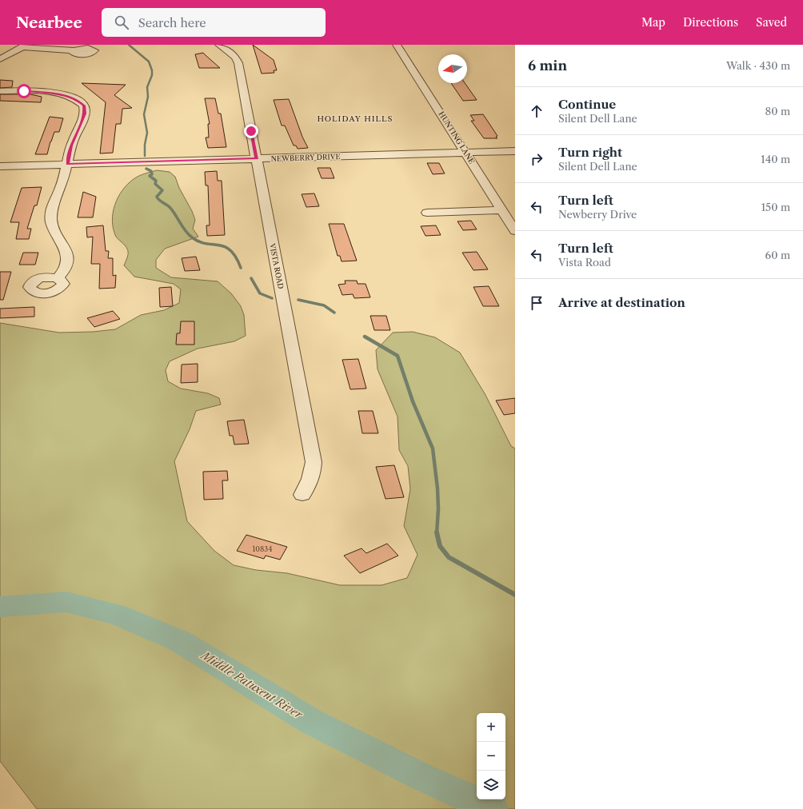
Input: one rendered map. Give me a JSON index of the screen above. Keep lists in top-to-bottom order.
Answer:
{
  "streets": {
    "street": ["HUNTING LANE", "NEWBERRY DRIVE", "VISTA ROAD"]
  },
  "crossings": [
    ["HUNTING LANE", "NEWBERRY DRIVE"],
    ["NEWBERRY DRIVE", "VISTA ROAD"]
  ],
  "districts": ["HOLIDAY HILLS"],
  "water": ["Middle Patuxent River"],
  "house_numbers": ["10834"],
  "north": "left",
  "page": {
    "header": "Nearbee",
    "search": "Search here",
    "nav": ["Map", "Directions", "Saved"],
    "heading": ["6 min", "Walk · 430 m"],
    "list": [
      ["Continue", "Silent Dell Lane", "80 m"],
      ["Turn right", "Silent Dell Lane", "140 m"],
      ["Turn left", "Newberry Drive", "150 m"],
      ["Turn left", "Vista Road", "60 m"],
      "Arrive at destination"
    ],
    "map_buttons": ["+", "−"]
  }
}
